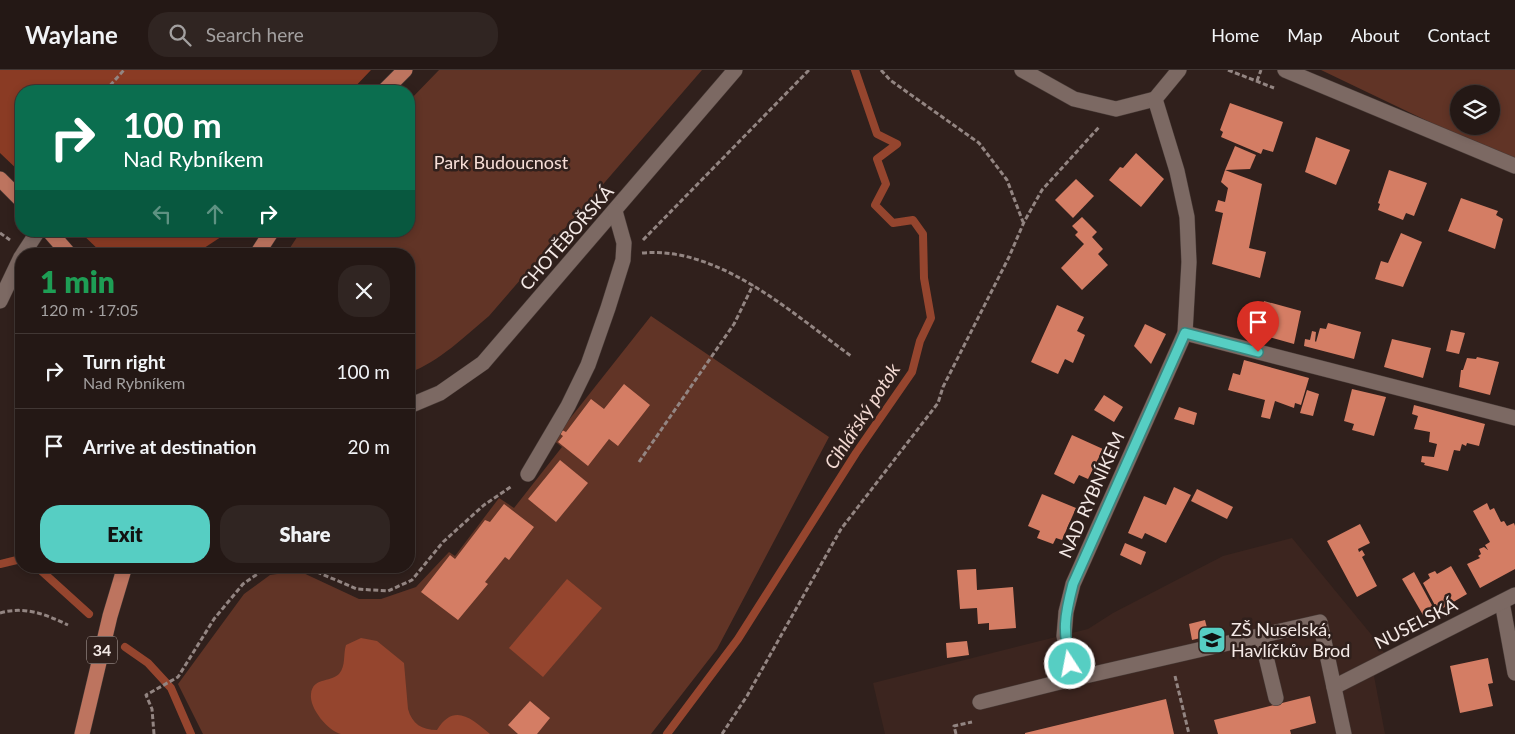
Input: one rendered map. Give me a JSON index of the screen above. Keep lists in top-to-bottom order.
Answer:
{
  "streets": {
    "main road": ["34"],
    "street": ["CHOTĚBOŘSKÁ", "NAD RYBNÍKEM", "NUSELSKÁ"]
  },
  "water": ["Cihlářský potok"],
  "parks": ["Park Budoucnost"],
  "places": {
    "school or university": ["ZŠ Nuselská, Havlíčkův Brod"]
  },
  "page": {
    "header": "Waylane",
    "search": "Search here",
    "nav": [
      "Home",
      "Map",
      "About",
      "Contact"
    ],
    "turn": ["100 m", "Nad Rybníkem"],
    "heading": ["1 min", "120 m · 17:05"],
    "list": [
      {
        "name": "Turn right",
        "note": "Nad Rybníkem",
        "value": "100 m"
      },
      {
        "name": "Arrive at destination",
        "value": "20 m"
      }
    ],
    "buttons": ["Exit", "Share"]
  }
}
